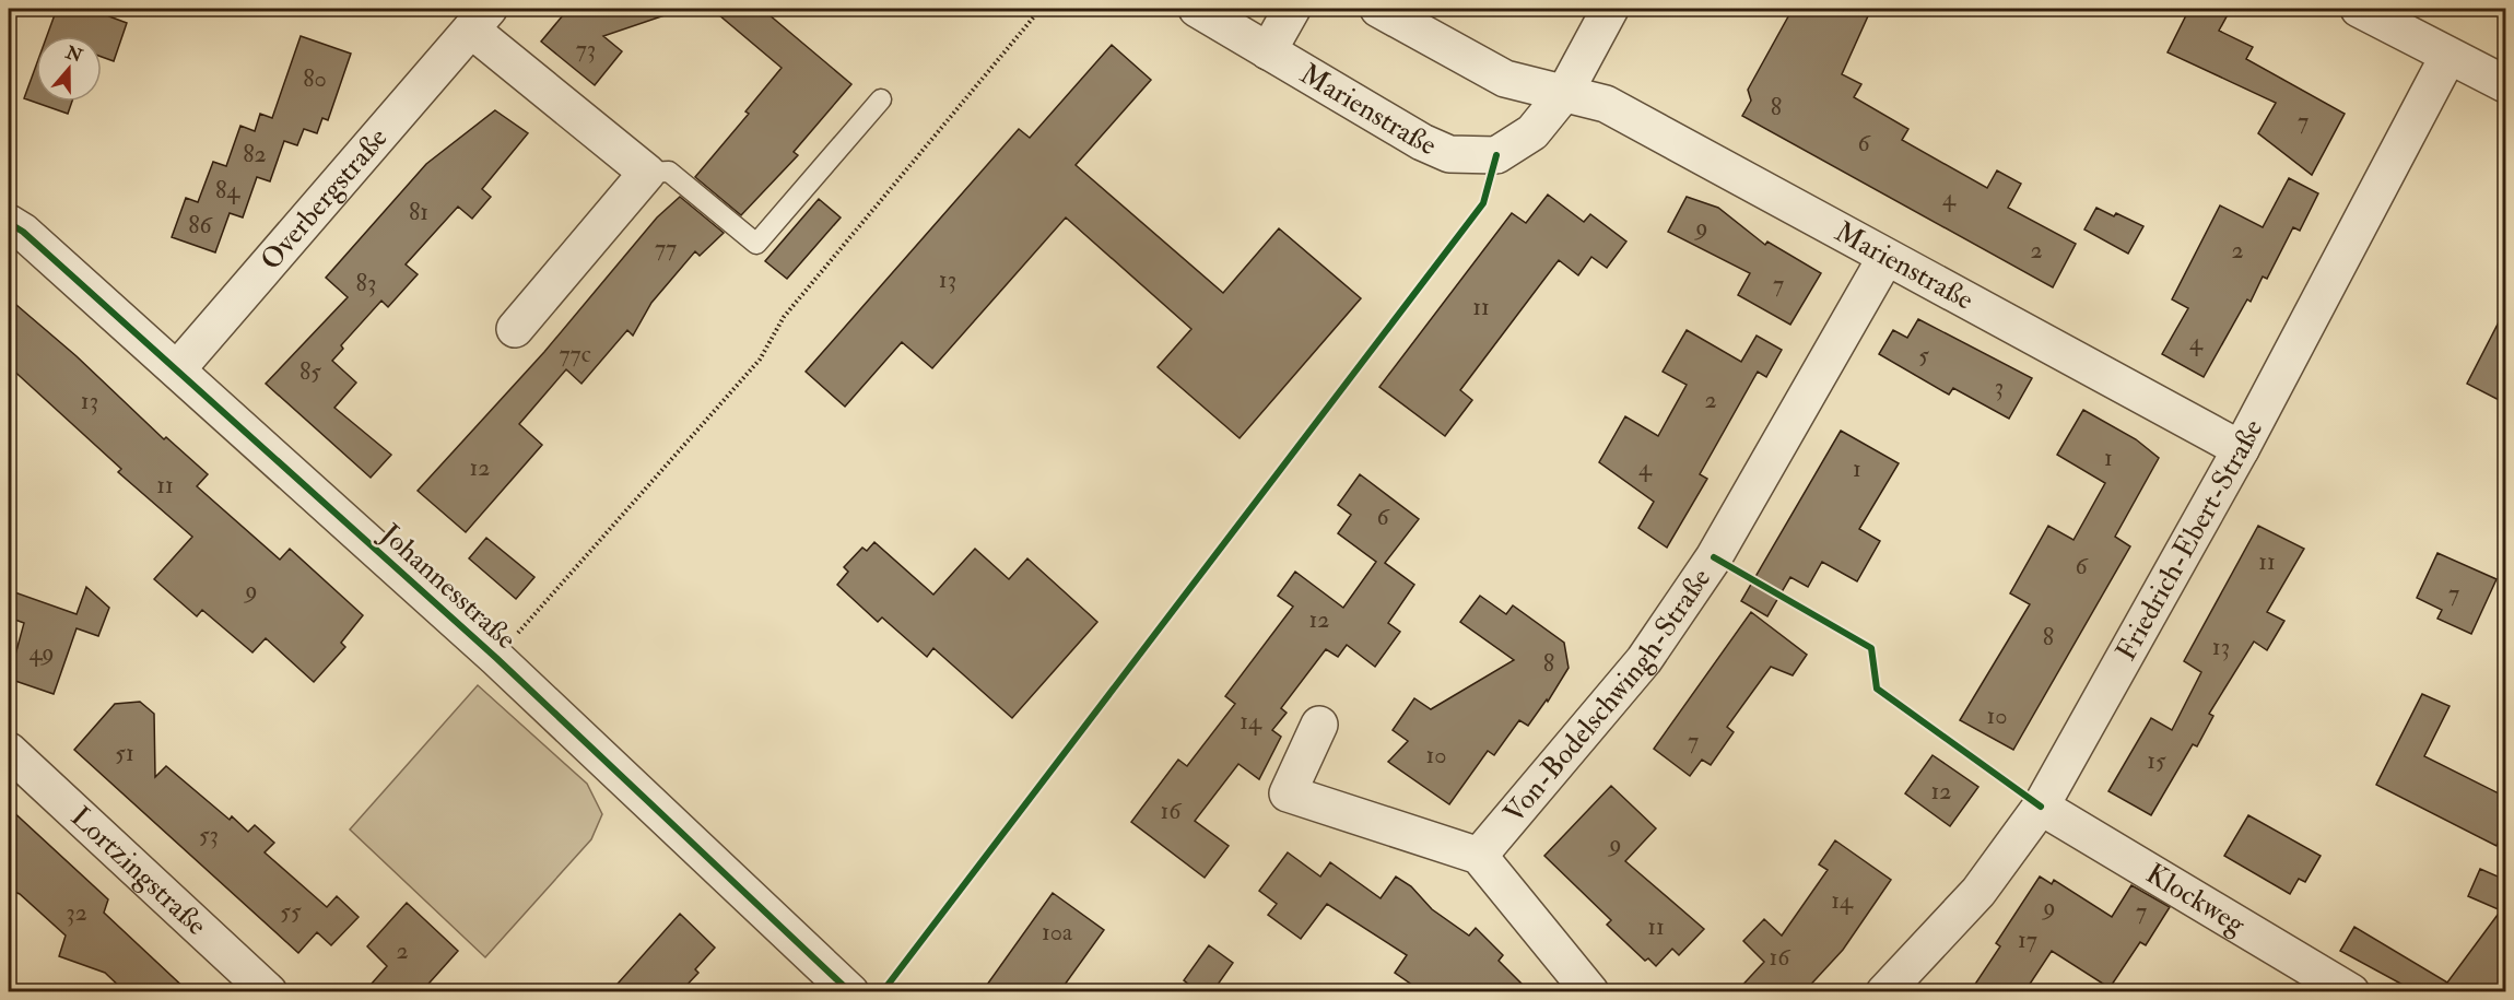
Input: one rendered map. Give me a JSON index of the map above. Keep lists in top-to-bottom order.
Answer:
{
  "streets": {
    "street": [
      "Marienstraße",
      "Overbergstraße",
      "Friedrich-Ebert-Straße",
      "Johannesstraße",
      "Von-Bodelschwingh-Straße",
      "Lortzingstraße",
      "Klockweg"
    ]
  },
  "crossings": [
    ["Marienstraße", "Friedrich-Ebert-Straße"],
    ["Marienstraße", "Von-Bodelschwingh-Straße"],
    ["Overbergstraße", "Johannesstraße"],
    ["Friedrich-Ebert-Straße", "Klockweg"]
  ],
  "house_numbers": [
    "73",
    "80",
    "8",
    "7",
    "6",
    "82",
    "84",
    "4",
    "81",
    "86",
    "9",
    "77",
    "2",
    "2",
    "13",
    "83",
    "7",
    "11",
    "4",
    "77c",
    "5",
    "85",
    "3",
    "2",
    "13",
    "1",
    "12",
    "4",
    "1",
    "11",
    "6",
    "11",
    "6",
    "9",
    "7",
    "12",
    "8",
    "13",
    "49",
    "8",
    "10",
    "14",
    "7",
    "51",
    "10",
    "15",
    "12",
    "16",
    "53",
    "9",
    "14",
    "9",
    "55",
    "7",
    "32",
    "11",
    "10a",
    "17",
    "2",
    "16"
  ],
  "north": "top"
}
